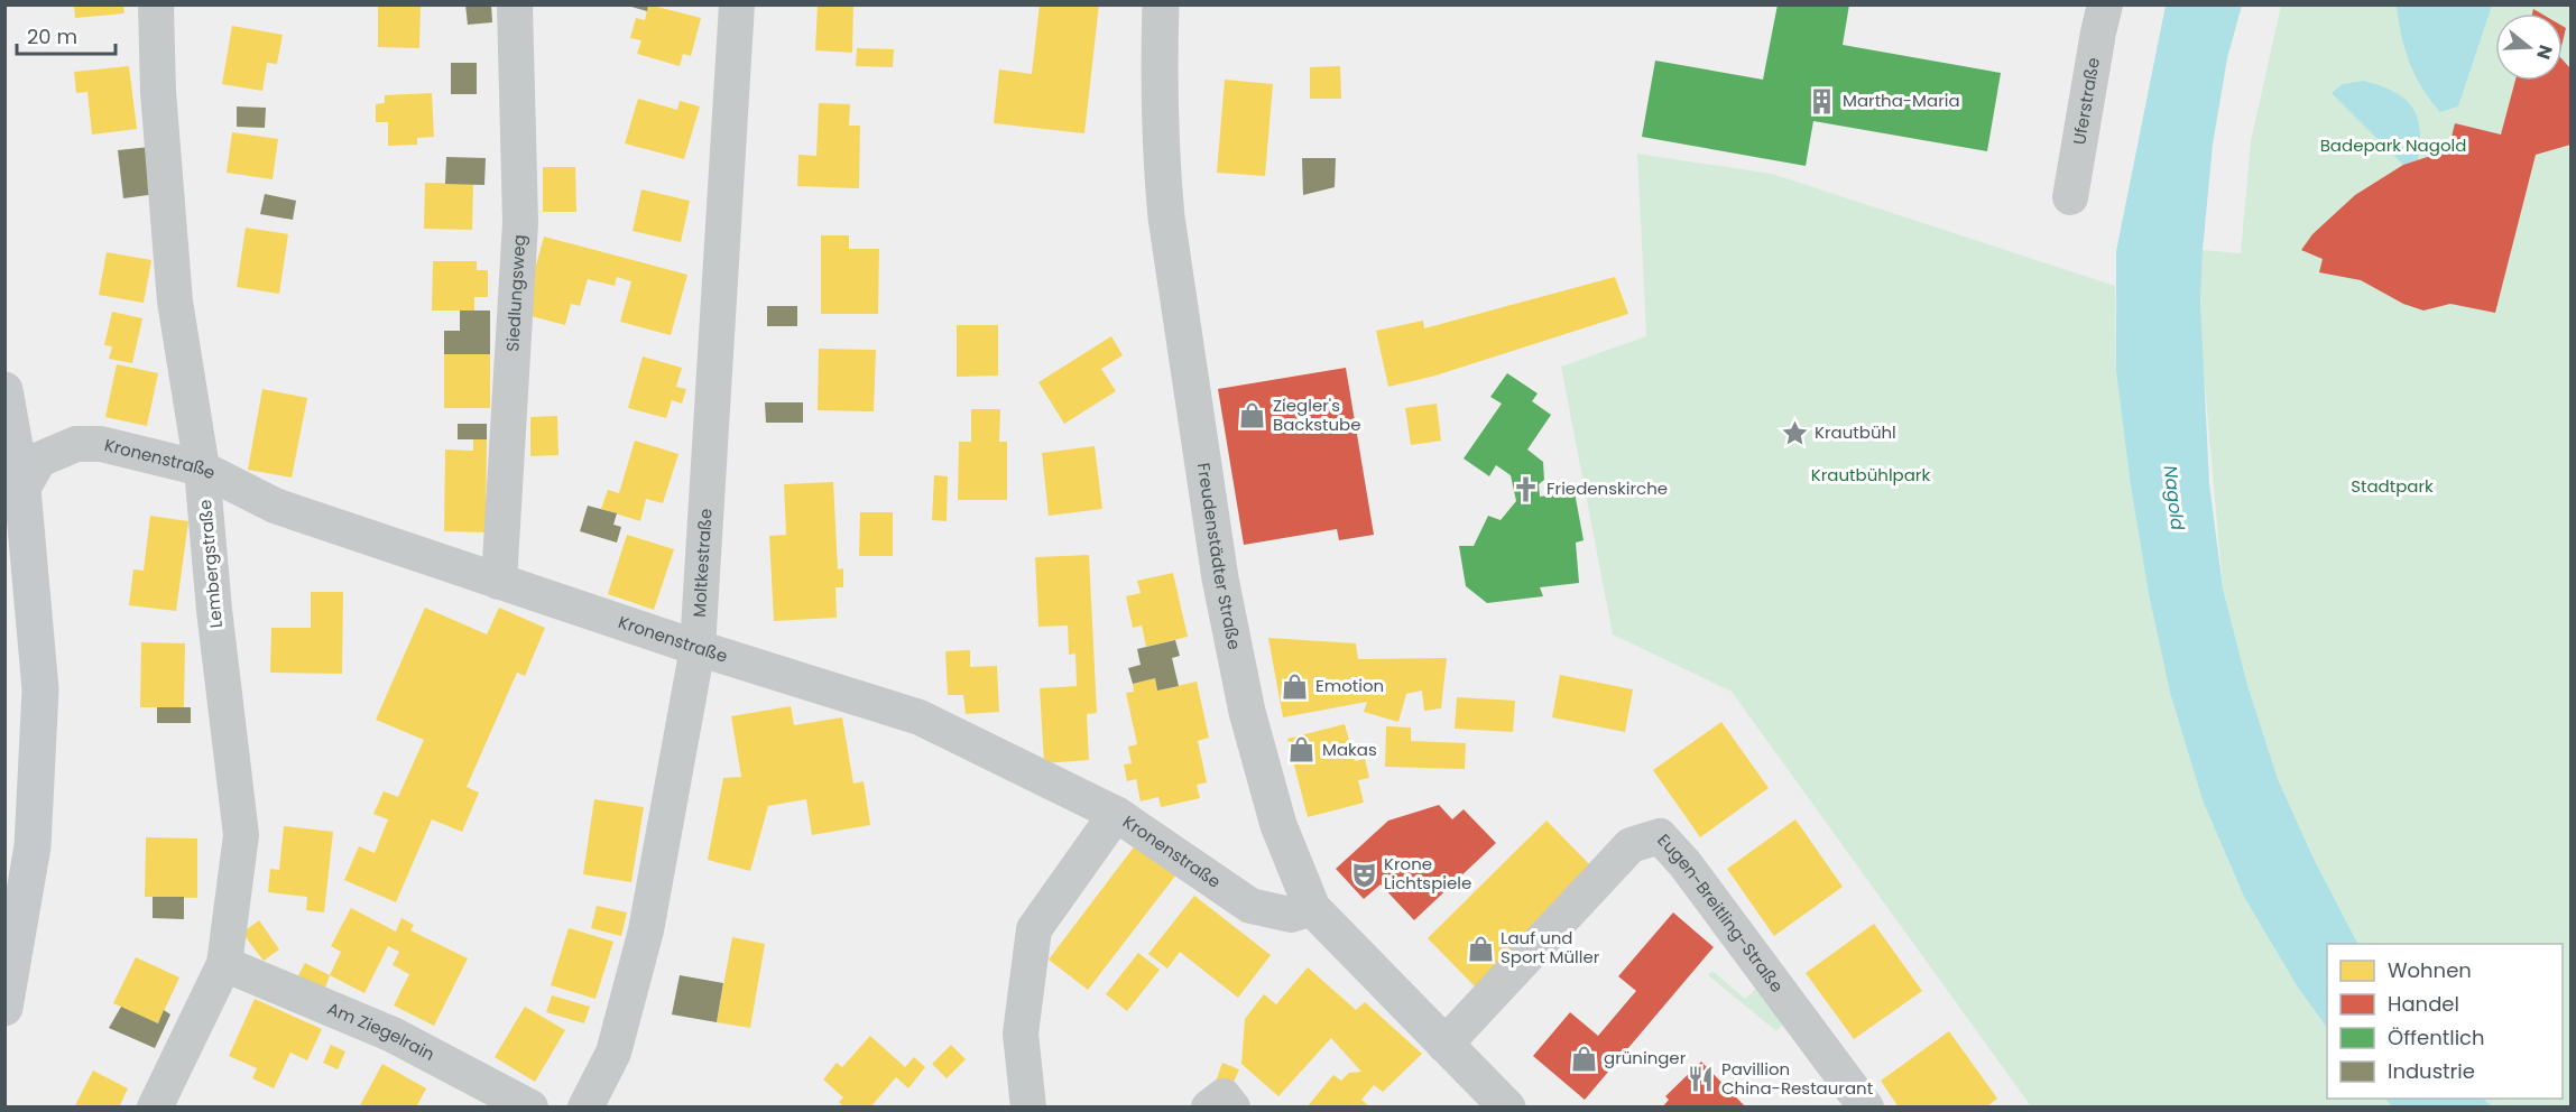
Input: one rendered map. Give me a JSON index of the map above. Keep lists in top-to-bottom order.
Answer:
{
  "streets": {
    "street": [
      "Uferstraße",
      "Siedlungsweg",
      "Kronenstraße",
      "Freudenstädter Straße",
      "Lembergstraße",
      "Moltkestraße",
      "Eugen-Breitling-Straße",
      "Am Ziegelrain"
    ]
  },
  "crossings": [
    ["Siedlungsweg", "Kronenstraße"],
    ["Kronenstraße", "Freudenstädter Straße"],
    ["Kronenstraße", "Lembergstraße"],
    ["Kronenstraße", "Moltkestraße"],
    ["Freudenstädter Straße", "Eugen-Breitling-Straße"],
    ["Lembergstraße", "Am Ziegelrain"]
  ],
  "water": ["Nagold"],
  "parks": ["Badepark Nagold", "Krautbühlpark", "Stadtpark"],
  "places": {
    "building": ["Martha-Maria"],
    "shop": [
      "Ziegler's Backstube",
      "Emotion",
      "Makas",
      "Lauf und Sport Müller",
      "grüninger"
    ],
    "place": ["Krautbühl"],
    "church": ["Friedenskirche"],
    "theatre": ["Krone Lichtspiele"],
    "restaurant": ["Pavillion China-Restaurant"]
  },
  "legend": [
    "Wohnen",
    "Handel",
    "Öffentlich",
    "Industrie"
  ],
  "scale_bar": "20 m",
  "north": "right"
}
